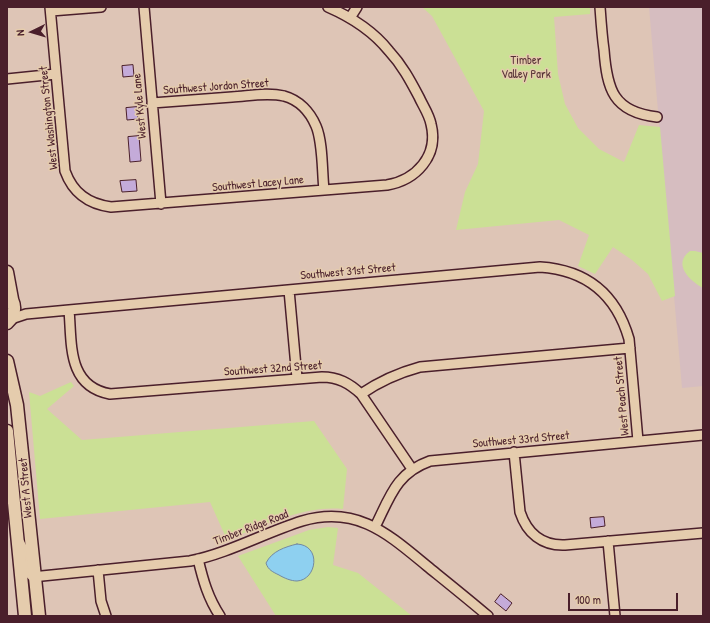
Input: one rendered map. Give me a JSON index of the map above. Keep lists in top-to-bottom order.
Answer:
{
  "streets": {
    "main road": ["West A Street"],
    "street": [
      "Southwest Jordon Street",
      "West Kyle Lane",
      "West Washington Street",
      "Southwest Lacey Lane",
      "Southwest 31st Street",
      "Southwest 32nd Street",
      "West Peach Street",
      "Southwest 33rd Street",
      "Timber Ridge Road"
    ]
  },
  "crossings": [
    ["Southwest Jordon Street", "West Kyle Lane"],
    ["Southwest Jordon Street", "Southwest Lacey Lane"],
    ["West Kyle Lane", "Southwest Lacey Lane"],
    ["West Washington Street", "Southwest Lacey Lane"],
    ["Southwest 31st Street", "Southwest 32nd Street"],
    ["Southwest 31st Street", "West Peach Street"],
    ["Southwest 32nd Street", "Southwest 33rd Street"],
    ["West Peach Street", "Southwest 33rd Street"],
    ["Southwest 33rd Street", "Timber Ridge Road"],
    ["West A Street", "Timber Ridge Road"]
  ],
  "parks": ["Timber Valley Park"],
  "scale_bar": "100 m",
  "north": "left"
}
